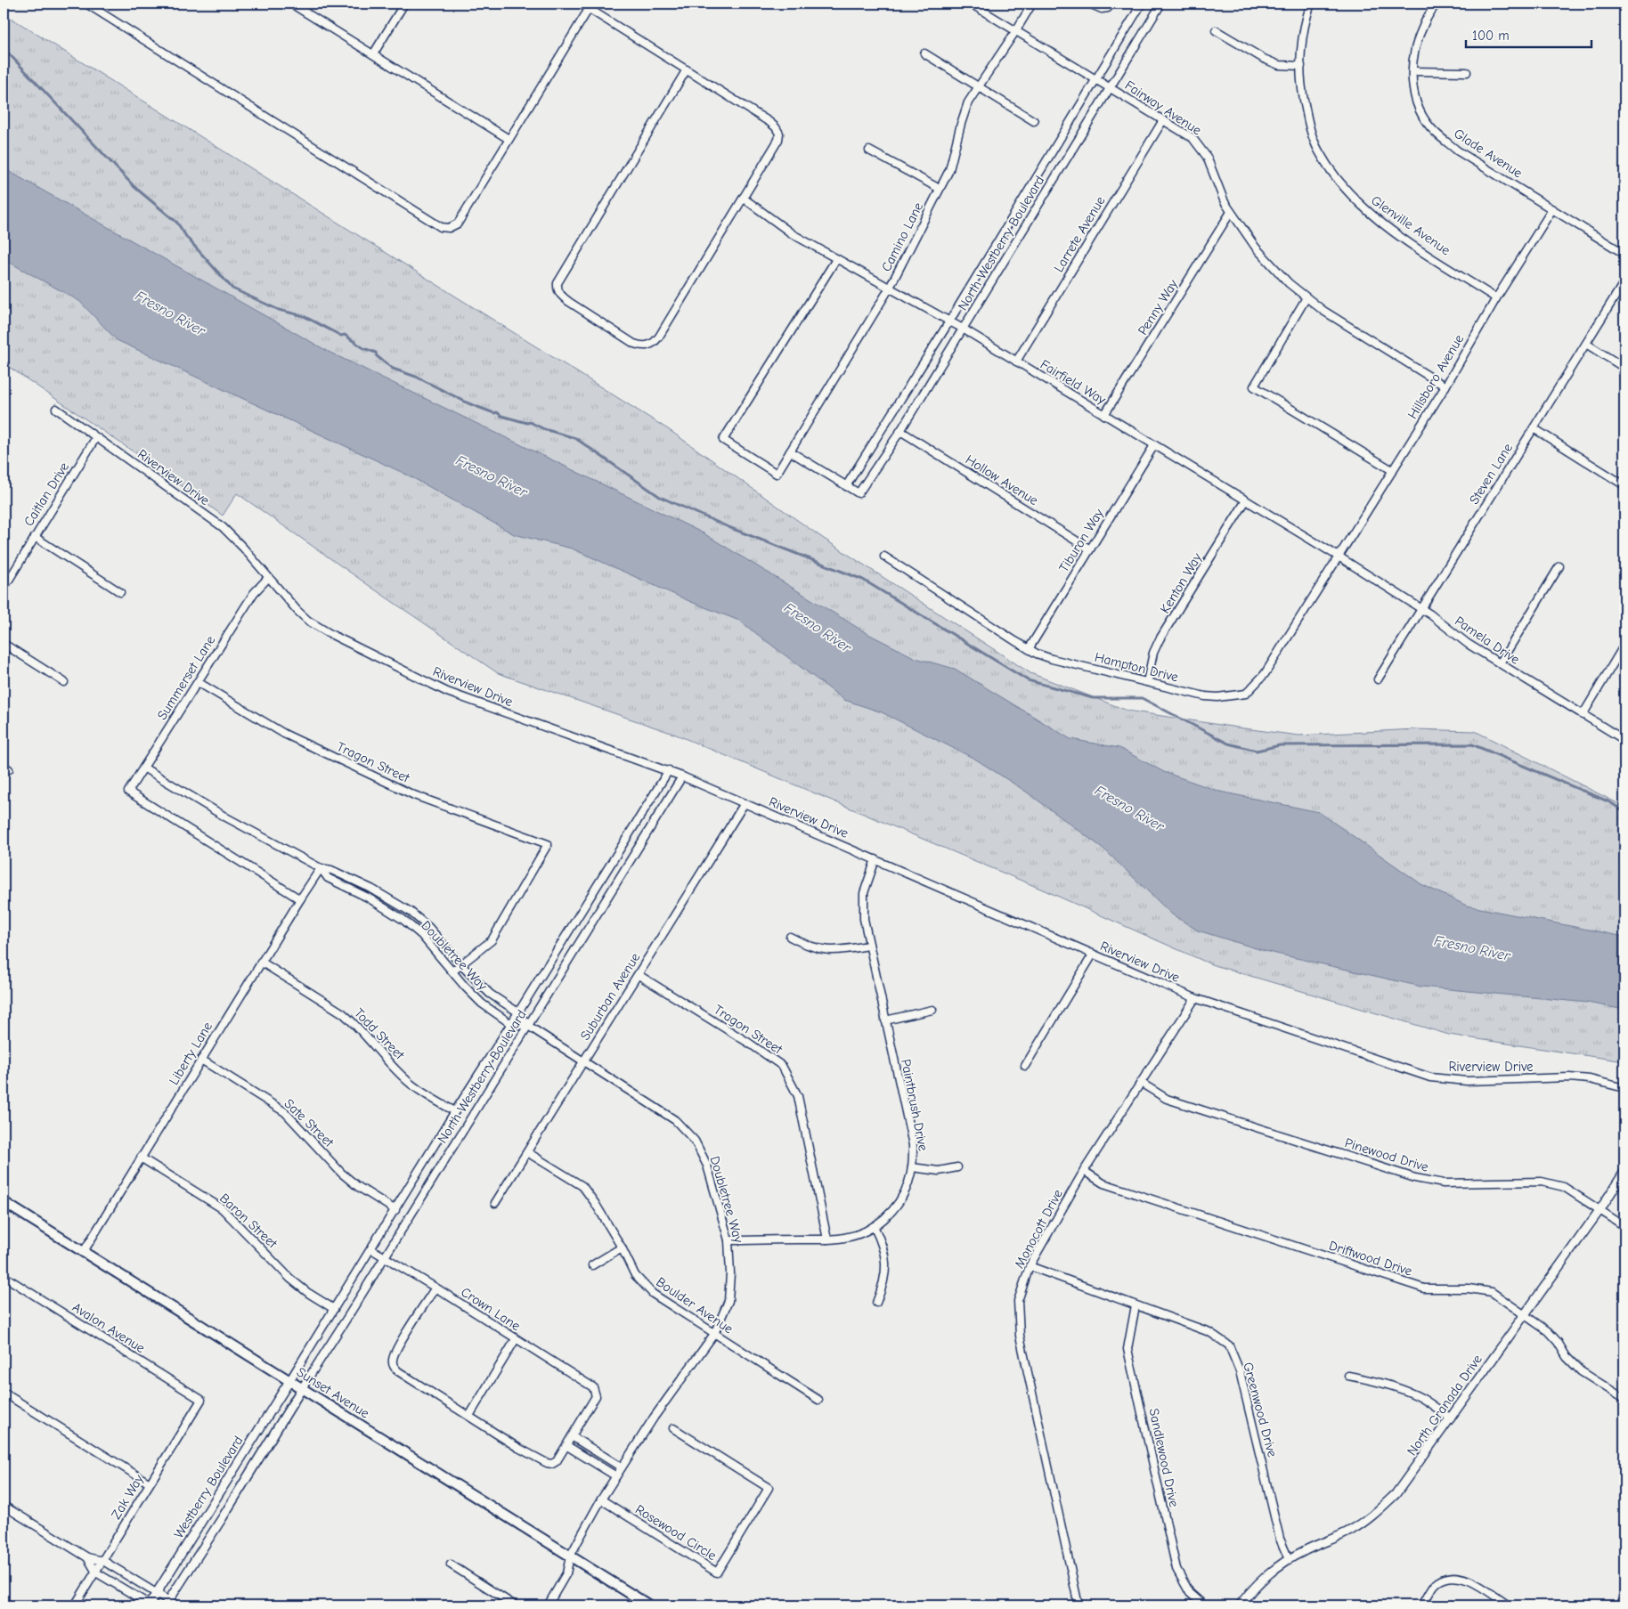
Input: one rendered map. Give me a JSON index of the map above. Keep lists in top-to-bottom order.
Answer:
{
  "streets": {
    "main road": ["Sunset Avenue"],
    "street": [
      "Fairway Avenue",
      "Glade Avenue",
      "Glenville Avenue",
      "Larrete Avenue",
      "Camino Lane",
      "North Westberry Boulevard",
      "Penny Way",
      "Hillsboro Avenue",
      "Fairfield Way",
      "Steven Lane",
      "Riverview Drive",
      "Hollow Avenue",
      "Caitlan Drive",
      "Tiburon Way",
      "Kenton Way",
      "Pamela Drive",
      "Hampton Drive",
      "Summerset Lane",
      "Tragon Street",
      "Doubletree Way",
      "Suburban Avenue",
      "Todd Street",
      "Liberty Lane",
      "Paintbrush Drive",
      "Sate Street",
      "Pinewood Drive",
      "Baron Street",
      "Monocott Drive",
      "Driftwood Drive",
      "Boulder Avenue",
      "Crown Lane",
      "Avalon Avenue",
      "North Granada Drive",
      "Greenwood Drive",
      "Sandlewood Drive",
      "Westberry Boulevard",
      "Zak Way",
      "Rosewood Circle"
    ]
  },
  "crossings": [
    ["Fairway Avenue", "Larrete Avenue"],
    ["Fairway Avenue", "Camino Lane"],
    ["Fairway Avenue", "North Westberry Boulevard"],
    ["Fairway Avenue", "Penny Way"],
    ["Fairway Avenue", "Hillsboro Avenue"],
    ["Glade Avenue", "Hillsboro Avenue"],
    ["Glenville Avenue", "Hillsboro Avenue"],
    ["Larrete Avenue", "Fairfield Way"],
    ["Camino Lane", "Fairfield Way"],
    ["North Westberry Boulevard", "Fairfield Way"],
    ["North Westberry Boulevard", "Riverview Drive"],
    ["North Westberry Boulevard", "Hollow Avenue"],
    ["North Westberry Boulevard", "Doubletree Way"],
    ["North Westberry Boulevard", "Todd Street"],
    ["North Westberry Boulevard", "Sate Street"],
    ["North Westberry Boulevard", "Baron Street"],
    ["North Westberry Boulevard", "Crown Lane"],
    ["North Westberry Boulevard", "Sunset Avenue"],
    ["North Westberry Boulevard", "Westberry Boulevard"],
    ["Penny Way", "Fairfield Way"],
    ["Hillsboro Avenue", "Fairfield Way"],
    ["Hillsboro Avenue", "Pamela Drive"],
    ["Hillsboro Avenue", "Hampton Drive"],
    ["Fairfield Way", "Tiburon Way"],
    ["Fairfield Way", "Kenton Way"],
    ["Fairfield Way", "Pamela Drive"],
    ["Fairfield Way", "Hampton Drive"],
    ["Steven Lane", "Pamela Drive"],
    ["Riverview Drive", "Caitlan Drive"],
    ["Riverview Drive", "Summerset Lane"],
    ["Riverview Drive", "Suburban Avenue"],
    ["Riverview Drive", "Paintbrush Drive"],
    ["Riverview Drive", "Monocott Drive"],
    ["Hollow Avenue", "Tiburon Way"],
    ["Tiburon Way", "Hampton Drive"],
    ["Kenton Way", "Hampton Drive"],
    ["Pamela Drive", "Hampton Drive"],
    ["Summerset Lane", "Tragon Street"],
    ["Summerset Lane", "Doubletree Way"],
    ["Summerset Lane", "Liberty Lane"],
    ["Tragon Street", "Doubletree Way"],
    ["Tragon Street", "Suburban Avenue"],
    ["Tragon Street", "Paintbrush Drive"],
    ["Doubletree Way", "Suburban Avenue"],
    ["Doubletree Way", "Liberty Lane"],
    ["Doubletree Way", "Paintbrush Drive"],
    ["Doubletree Way", "Boulder Avenue"],
    ["Doubletree Way", "Sunset Avenue"],
    ["Doubletree Way", "Rosewood Circle"],
    ["Suburban Avenue", "Boulder Avenue"],
    ["Todd Street", "Liberty Lane"],
    ["Liberty Lane", "Sate Street"],
    ["Liberty Lane", "Baron Street"],
    ["Liberty Lane", "Sunset Avenue"],
    ["Pinewood Drive", "Monocott Drive"],
    ["Pinewood Drive", "North Granada Drive"],
    ["Monocott Drive", "Driftwood Drive"],
    ["Monocott Drive", "Greenwood Drive"],
    ["Driftwood Drive", "North Granada Drive"],
    ["Avalon Avenue", "Zak Way"],
    ["Sunset Avenue", "Westberry Boulevard"],
    ["North Granada Drive", "Greenwood Drive"],
    ["Greenwood Drive", "Sandlewood Drive"]
  ],
  "water": ["Fresno River"],
  "scale_bar": "100 m"
}
